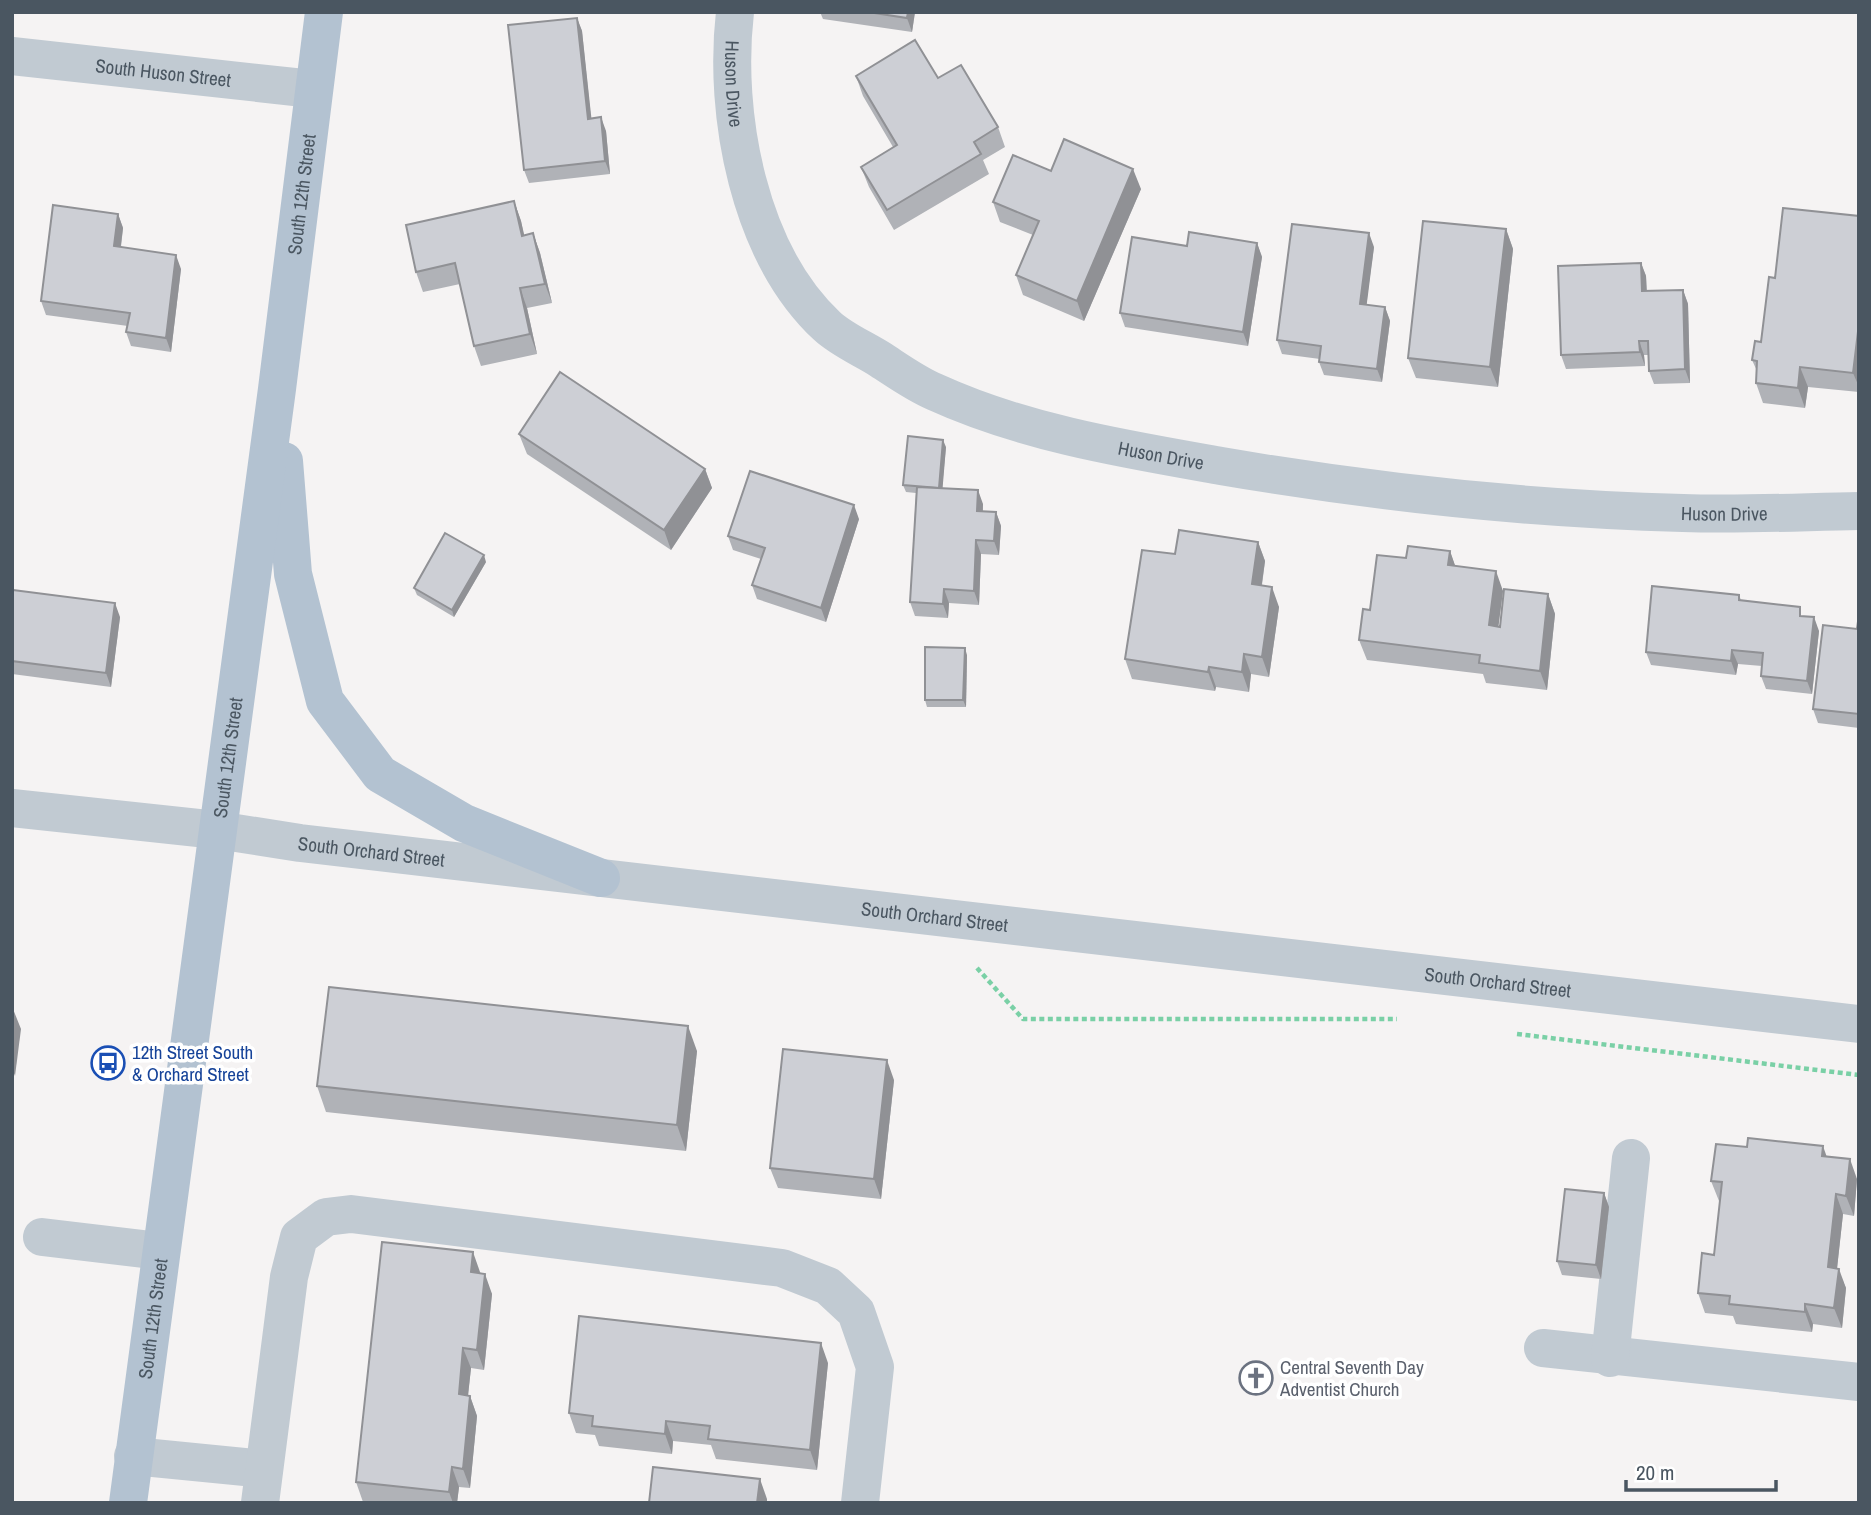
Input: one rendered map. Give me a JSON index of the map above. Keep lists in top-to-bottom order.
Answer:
{
  "streets": {
    "main road": ["South 12th Street"],
    "street": ["South Huson Street", "Huson Drive", "South Orchard Street"]
  },
  "crossings": [
    ["South Huson Street", "South 12th Street"],
    ["South 12th Street", "South Orchard Street"]
  ],
  "places": {
    "bus stop": ["12th Street South & Orchard Street"],
    "church": ["Central Seventh Day Adventist Church"]
  },
  "scale_bar": "20 m"
}
